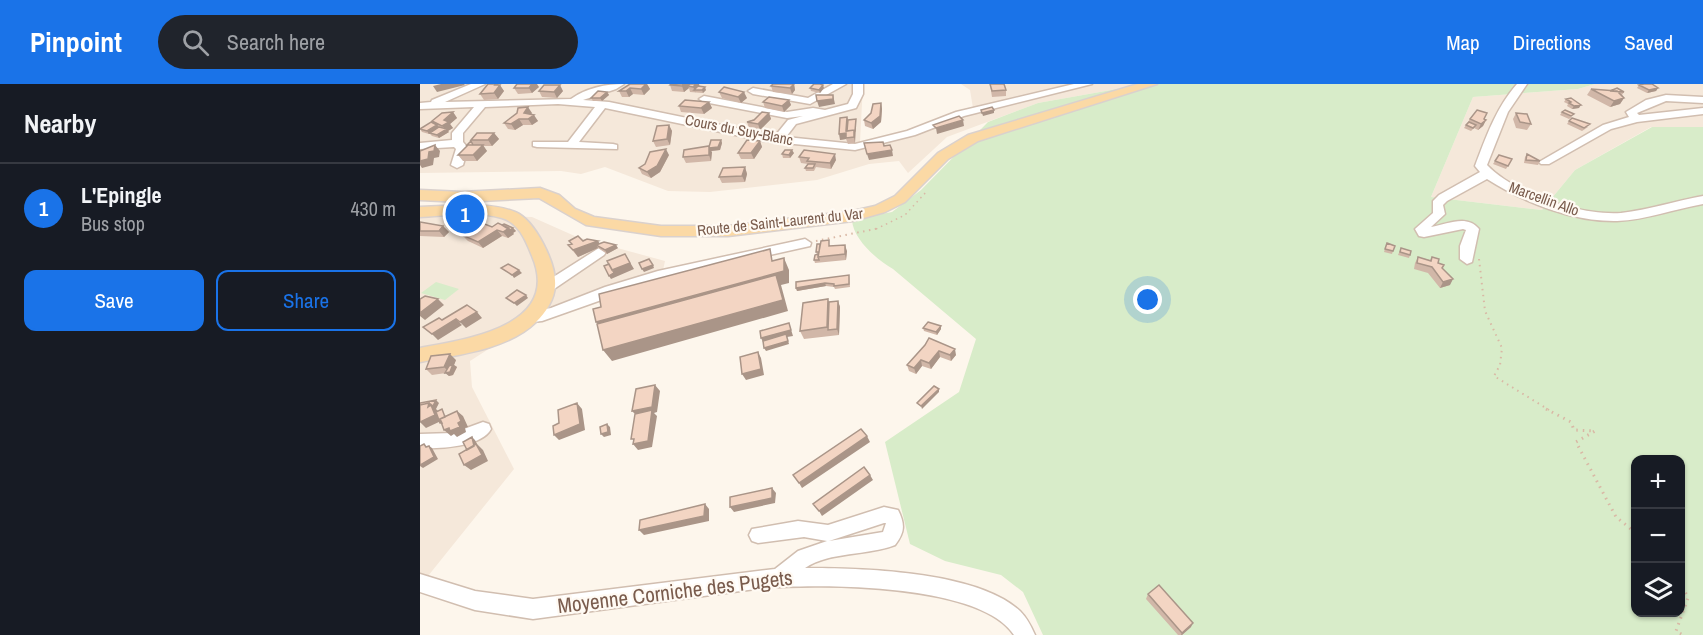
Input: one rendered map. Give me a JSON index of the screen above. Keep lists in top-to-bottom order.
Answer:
{
  "streets": {
    "main road": ["Route de Saint-Laurent du Var"],
    "street": ["Cours du Suy-Blanc", "Marcellin Allo", "Moyenne Corniche des Pugets"]
  },
  "page": {
    "header": "Pinpoint",
    "search": "Search here",
    "nav": ["Map", "Directions", "Saved"],
    "heading": "Nearby",
    "list": [
      {
        "mark": "1",
        "name": "L'Epingle",
        "note": "Bus stop",
        "value": "430 m"
      }
    ],
    "pins": "1",
    "buttons": ["Save", "Share"],
    "map_buttons": ["+", "−"]
  }
}
